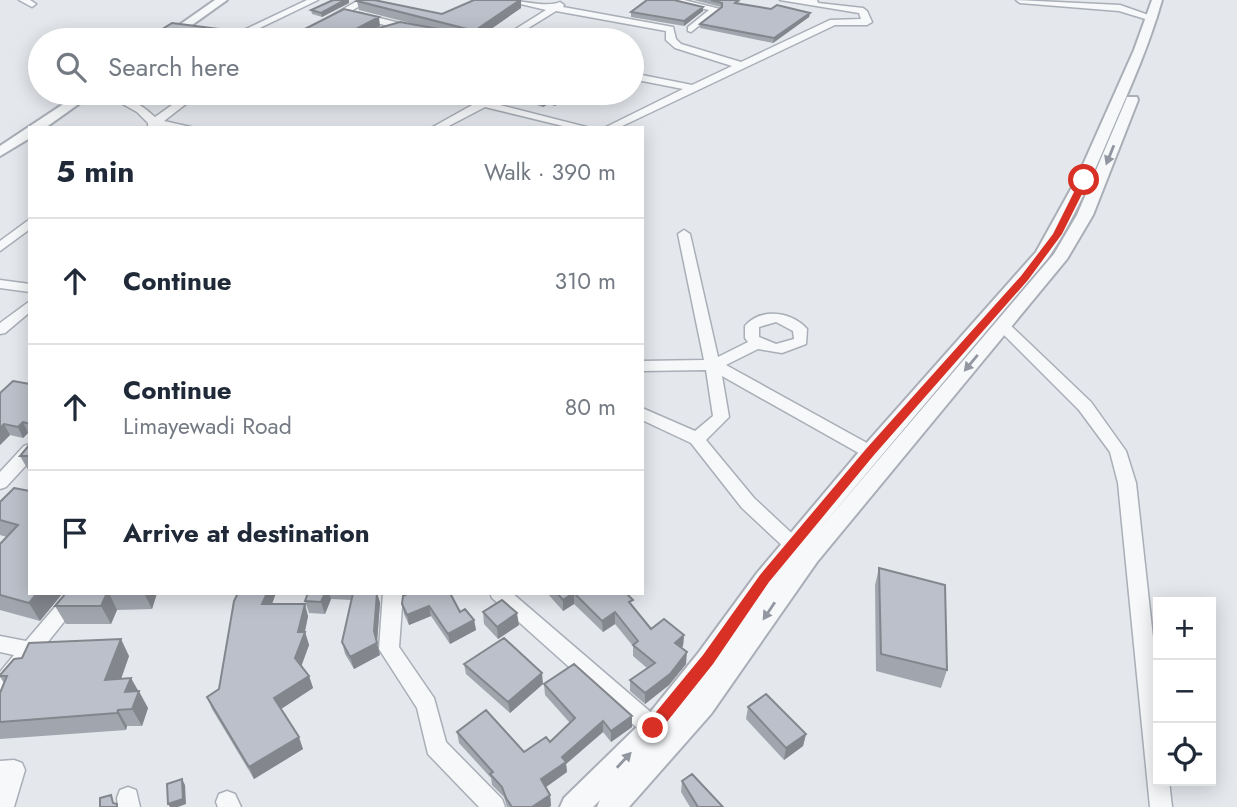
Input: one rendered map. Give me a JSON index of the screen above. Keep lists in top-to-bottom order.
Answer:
{
  "page": {
    "search": "Search here",
    "heading": ["5 min", "Walk · 390 m"],
    "list": [
      ["Continue", "310 m"],
      ["Continue", "Limayewadi Road", "80 m"],
      "Arrive at destination"
    ],
    "map_buttons": ["+", "−"]
  }
}
